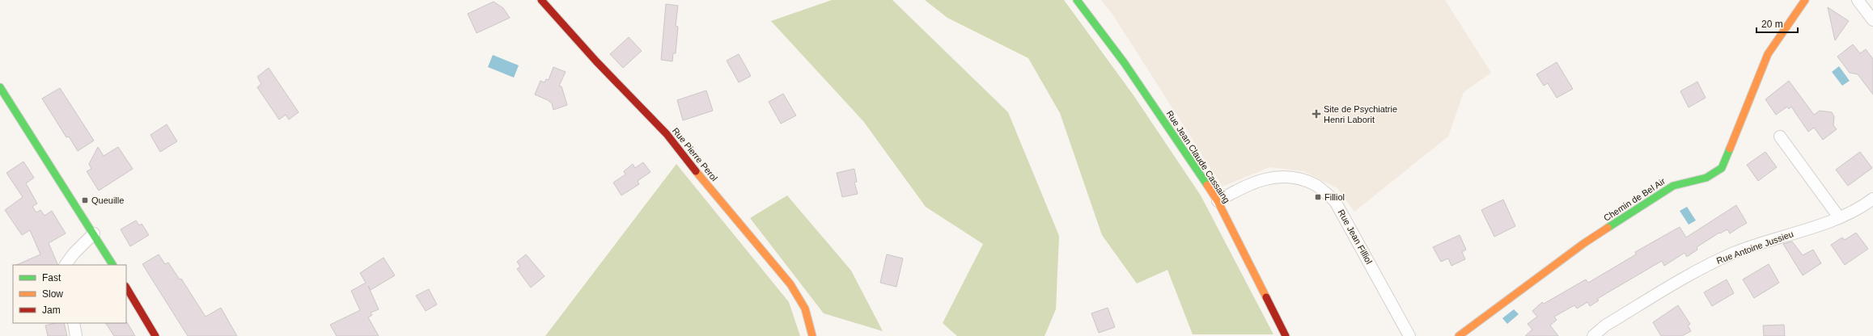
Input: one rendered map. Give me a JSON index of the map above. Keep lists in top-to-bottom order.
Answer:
{
  "streets": {
    "street": [
      "Rue Pierre Perol",
      "Rue Jean Claude Cassaing",
      "Chemin de Bel Air",
      "Rue Jean Filliol",
      "Rue Antoine Jussieu"
    ]
  },
  "crossings": [
    ["Rue Jean Claude Cassaing", "Rue Jean Filliol"]
  ],
  "places": {
    "health": ["Site de Psychiatrie Henri Laborit"],
    "transit": ["Filliol", "Queuille"]
  },
  "legend": ["Fast", "Slow", "Jam"],
  "scale_bar": "20 m"
}
